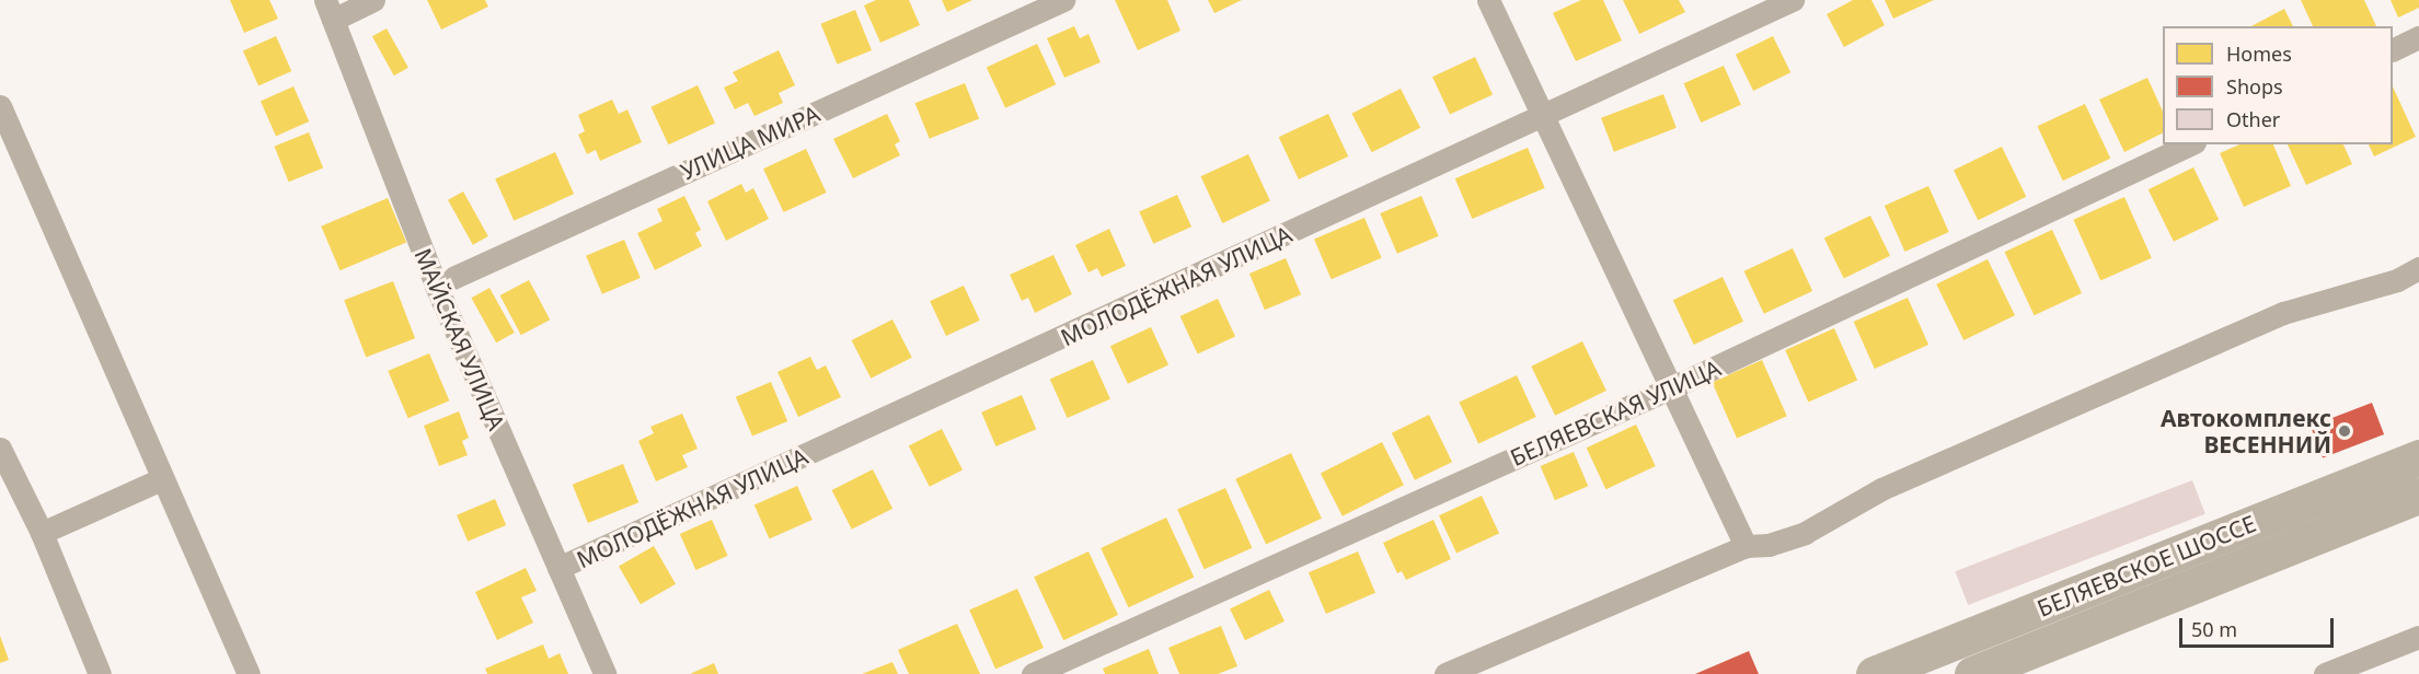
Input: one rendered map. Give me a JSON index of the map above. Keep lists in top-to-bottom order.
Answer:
{
  "streets": {
    "main road": ["БЕЛЯЕВСКОЕ ШОССЕ"],
    "street": [
      "УЛИЦА МИРА",
      "МОЛОДЁЖНАЯ УЛИЦА",
      "МАЙСКАЯ УЛИЦА",
      "БЕЛЯЕВСКАЯ УЛИЦА"
    ]
  },
  "crossings": [
    ["УЛИЦА МИРА", "МАЙСКАЯ УЛИЦА"],
    ["МОЛОДЁЖНАЯ УЛИЦА", "МАЙСКАЯ УЛИЦА"]
  ],
  "places": ["Автокомплекс ВЕСЕННИЙ"],
  "legend": ["Homes", "Shops", "Other"],
  "scale_bar": "50 m"
}
